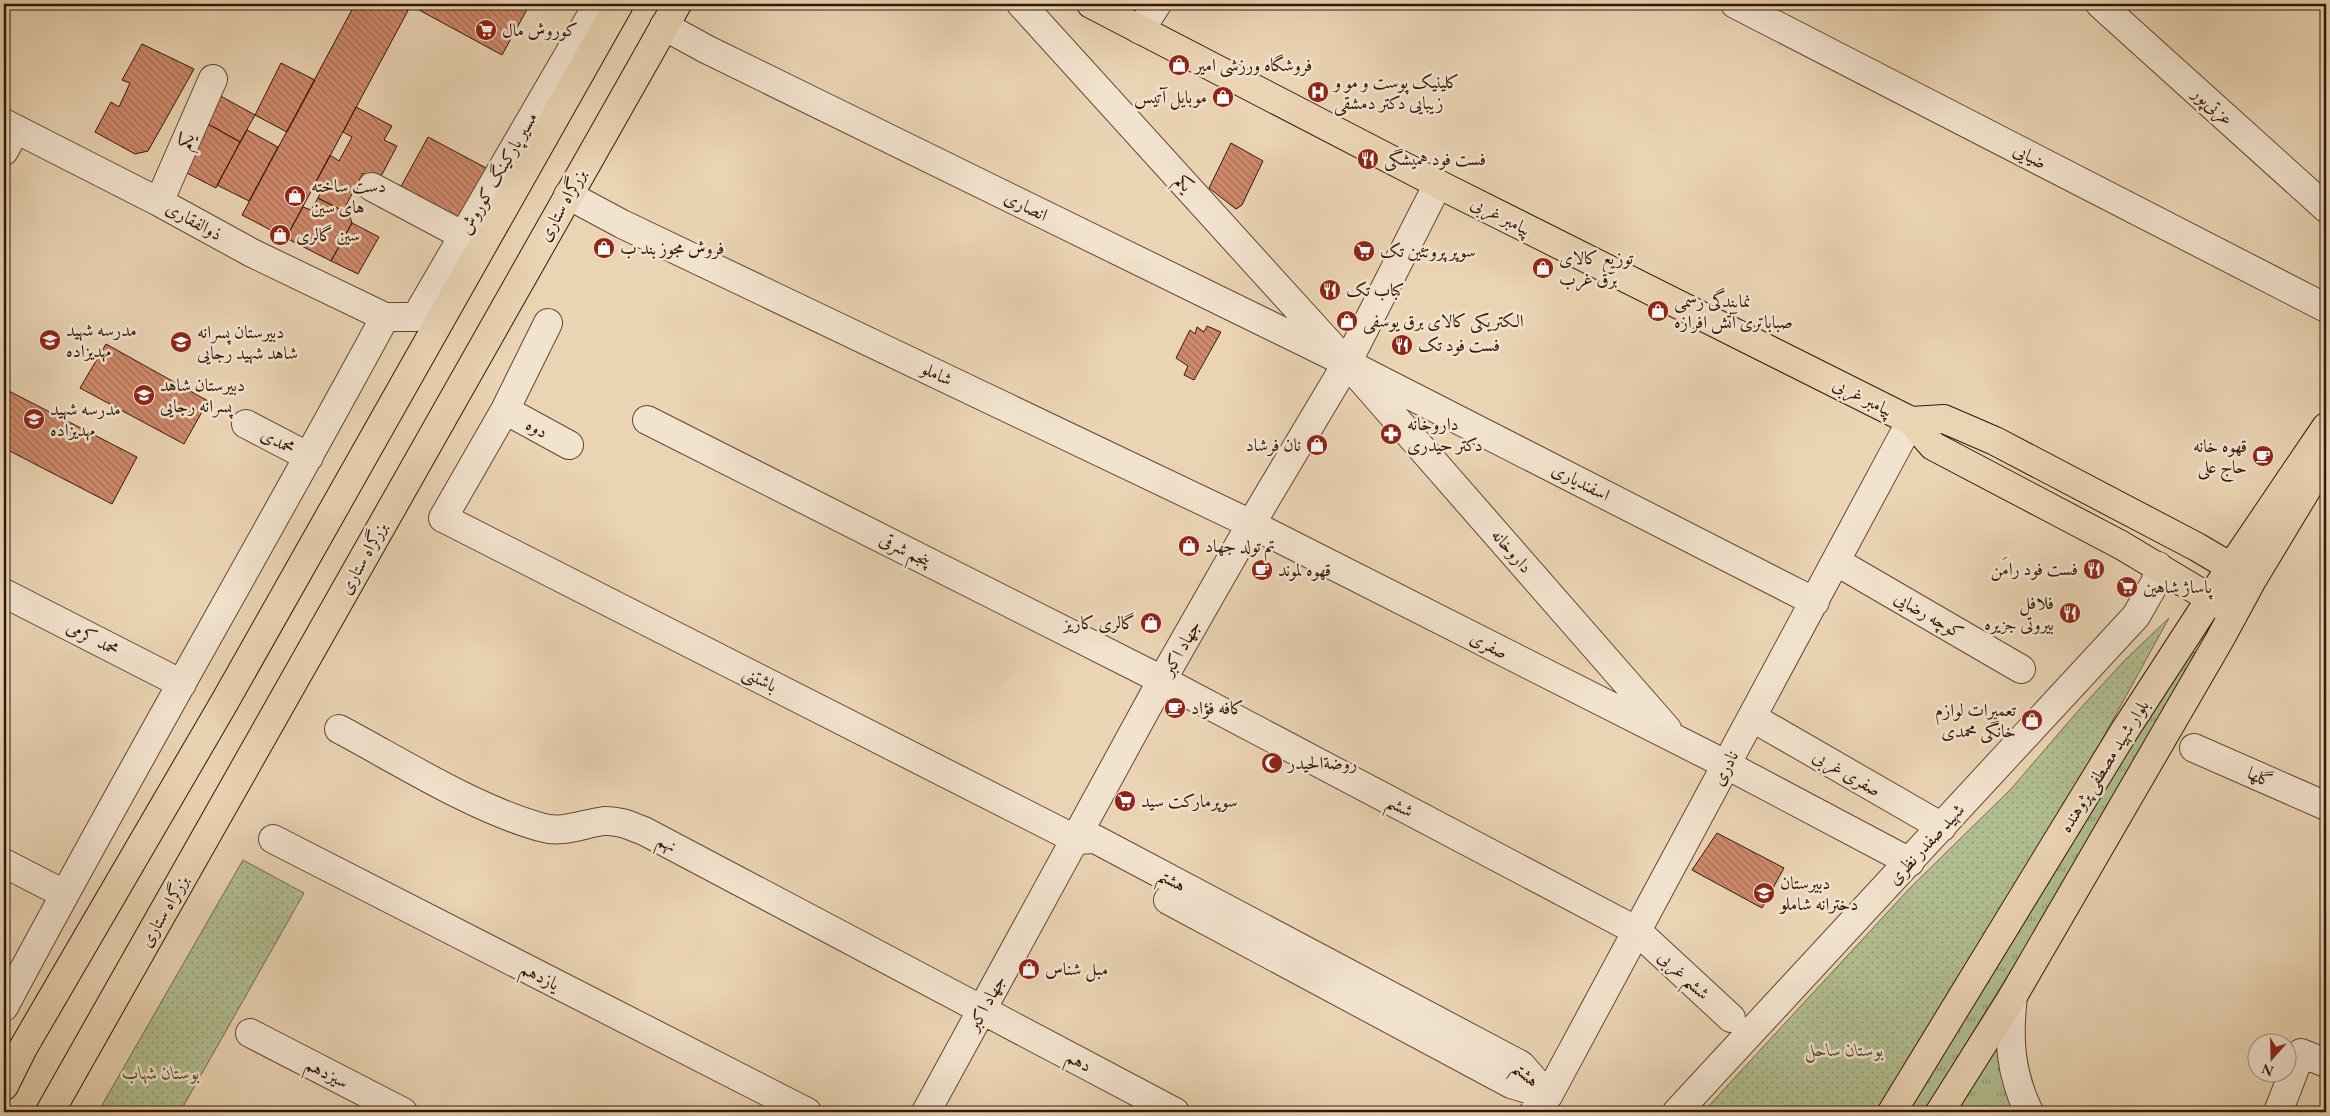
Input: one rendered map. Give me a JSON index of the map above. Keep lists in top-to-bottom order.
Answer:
{
  "streets": {
    "main road": ["بزرگراه ستاری", "پیامبر غربی", "بلوار شهید مصطفی پژوهنده"],
    "street": [
      "عزتی‌پور",
      "یکم",
      "ضیایی",
      "مسیر پارکینگ کوروش",
      "انصاری",
      "ذوالفقاری",
      "شاملو",
      "دوه",
      "محمدی",
      "اسفندیاری",
      "پنجم شرقی",
      "داروخانه",
      "کوچه رضایی",
      "محمد کرمی",
      "صفری",
      "جهاد اکبر",
      "باشتنی",
      "نادری",
      "صفری غربی",
      "گلها",
      "ششم",
      "نهم",
      "شهید صفدر نظری",
      "هشتم",
      "ششم غربی",
      "یازدهم",
      "دهم",
      "سیزدهم"
    ]
  },
  "crossings": [
    ["یکم", "انصاری"],
    ["یکم", "ذوالفقاری"],
    ["یکم", "اسفندیاری"],
    ["یکم", "داروخانه"],
    ["یکم", "جهاد اکبر"],
    ["مسیر پارکینگ کوروش", "ذوالفقاری"],
    ["بزرگراه ستاری", "انصاری"],
    ["بزرگراه ستاری", "شاملو"],
    ["انصاری", "اسفندیاری"],
    ["انصاری", "داروخانه"],
    ["انصاری", "جهاد اکبر"],
    ["پیامبر غربی", "جهاد اکبر"],
    ["پیامبر غربی", "بلوار شهید مصطفی پژوهنده"],
    ["پیامبر غربی", "نادری"],
    ["پیامبر غربی", "شهید صفدر نظری"],
    ["شاملو", "صفری"],
    ["شاملو", "جهاد اکبر"],
    ["دوه", "باشتنی"],
    ["اسفندیاری", "داروخانه"],
    ["اسفندیاری", "جهاد اکبر"],
    ["اسفندیاری", "نادری"],
    ["پنجم شرقی", "جهاد اکبر"],
    ["پنجم شرقی", "ششم"],
    ["داروخانه", "صفری"],
    ["داروخانه", "جهاد اکبر"],
    ["کوچه رضایی", "نادری"],
    ["صفری", "جهاد اکبر"],
    ["صفری", "نادری"],
    ["جهاد اکبر", "باشتنی"],
    ["جهاد اکبر", "ششم"],
    ["جهاد اکبر", "نهم"],
    ["جهاد اکبر", "هشتم"],
    ["جهاد اکبر", "دهم"],
    ["باشتنی", "هشتم"],
    ["نادری", "صفری غربی"],
    ["نادری", "ششم"],
    ["نادری", "هشتم"],
    ["نادری", "ششم غربی"],
    ["صفری غربی", "شهید صفدر نظری"],
    ["ششم", "ششم غربی"],
    ["نهم", "دهم"]
  ],
  "parks": ["بوستان ساحل", "بوستان شهاب"],
  "places": {
    "supermarket": [
      "کوروش مال",
      "سوپر پروتئین تک",
      "پاساژ شاهین",
      "سوپرمارکت سید"
    ],
    "shop": [
      "فروشگاه ورزشی امیر",
      "موبایل آتیس",
      "دست ساخته های سین",
      "سین گالری",
      "فروش مجوز بند ب",
      "توزیع کالای برق غرب",
      "نمايندگی رسمی صباباتری آتش افرازه",
      "الکتریکی کالای برق یوسفی",
      "نان فرشاد",
      "تم تولد جهاد",
      "گالری کاریز",
      "تعمیرات لوازم خانگی محمدی",
      "مبل شناس"
    ],
    "hospital": ["کلینیک پوست و مو و زیبایی دکتر دمشقی"],
    "restaurant": [
      "فست فود همیشگی",
      "کباب تک",
      "فست فود تک",
      "فست فود رامَن",
      "فلافل بیروتی جزیره"
    ],
    "school or university": [
      "مدرسه شهيد مهديزاده",
      "دبیرستان پسرانه شاهد شهید رجایی",
      "دبیرستان شاهد پسرانه رجایی",
      "مدرسه شهید مهدیزاده",
      "دبیرستان دخترانه شاملو"
    ],
    "pharmacy": ["داروخانه دکتر حیدری"],
    "cafe": ["قهوه خانه حاج علی", "قهوه لموند", "کافه فؤاد"],
    "mosque": ["روضةالحیدر"]
  },
  "north": "bottom"
}
